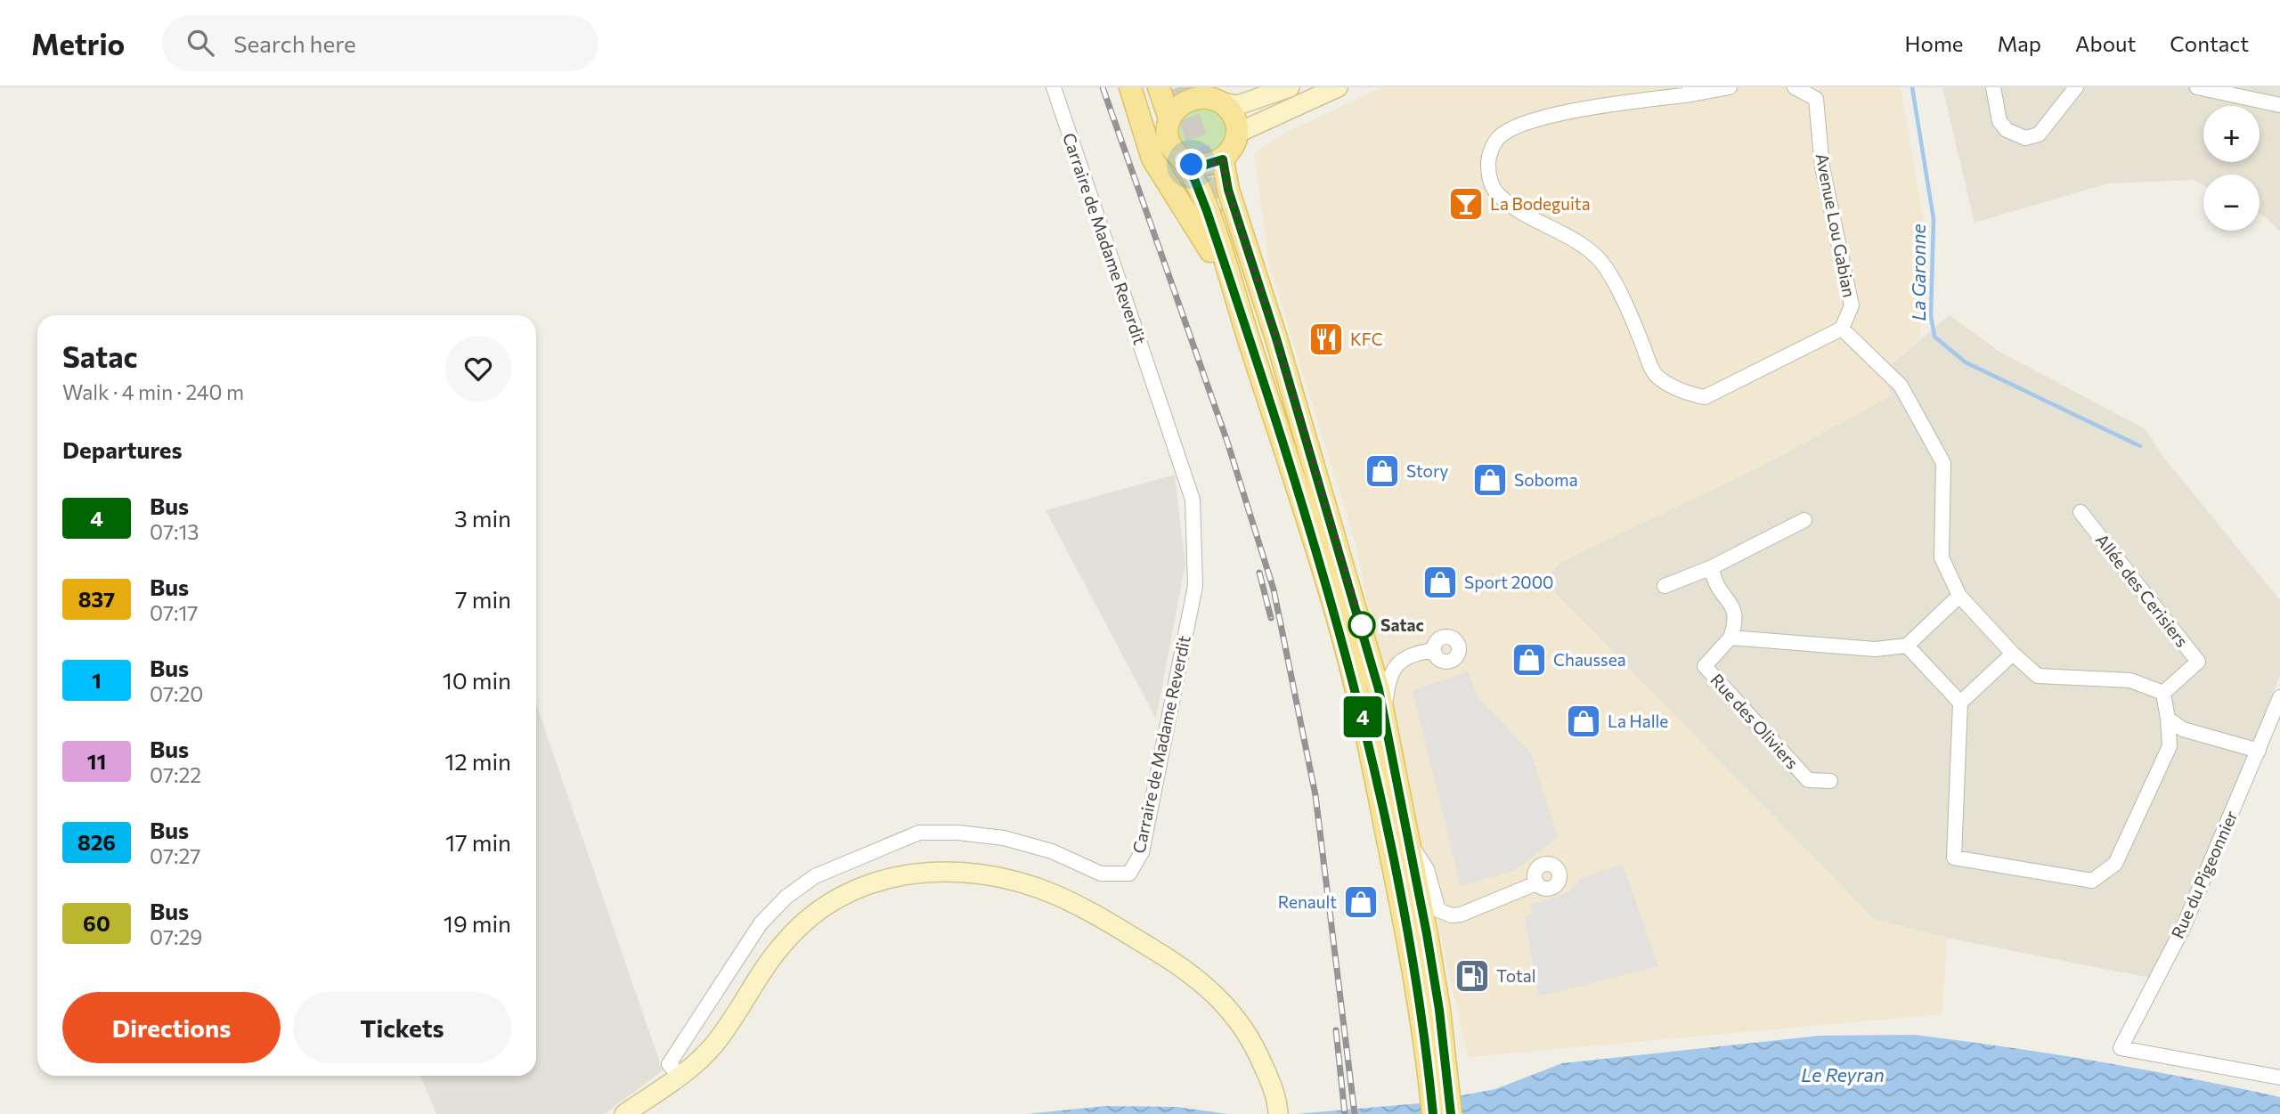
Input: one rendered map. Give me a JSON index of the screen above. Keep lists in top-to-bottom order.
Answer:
{
  "streets": {
    "street": [
      "Avenue Lou Gabian",
      "Carraire de Madame Reverdit",
      "Allée des Cerisiers",
      "Rue des Oliviers",
      "Rue du Pigeonnier"
    ]
  },
  "water": ["La Garonne", "Le Reyran"],
  "places": {
    "bar": ["La Bodeguita"],
    "restaurant": ["KFC"],
    "shop": [
      "Story",
      "Soboma",
      "Sport 2000",
      "Chaussea",
      "La Halle",
      "Renault"
    ],
    "other": ["Satac"],
    "fuel station": ["Total"]
  },
  "lines": ["bus line 4"],
  "page": {
    "header": "Metrio",
    "search": "Search here",
    "nav": [
      "Home",
      "Map",
      "About",
      "Contact"
    ],
    "on_map": "4",
    "map_buttons": ["+", "−"],
    "heading": [
      ["Satac", "Walk · 4 min · 240 m"],
      "Departures"
    ],
    "list": [
      {
        "mark": "4",
        "name": "Bus",
        "note": "07:13",
        "value": "3 min"
      },
      {
        "mark": "837",
        "name": "Bus",
        "note": "07:17",
        "value": "7 min"
      },
      {
        "mark": "1",
        "name": "Bus",
        "note": "07:20",
        "value": "10 min"
      },
      {
        "mark": "11",
        "name": "Bus",
        "note": "07:22",
        "value": "12 min"
      },
      {
        "mark": "826",
        "name": "Bus",
        "note": "07:27",
        "value": "17 min"
      },
      {
        "mark": "60",
        "name": "Bus",
        "note": "07:29",
        "value": "19 min"
      }
    ],
    "buttons": ["Directions", "Tickets"]
  }
}
